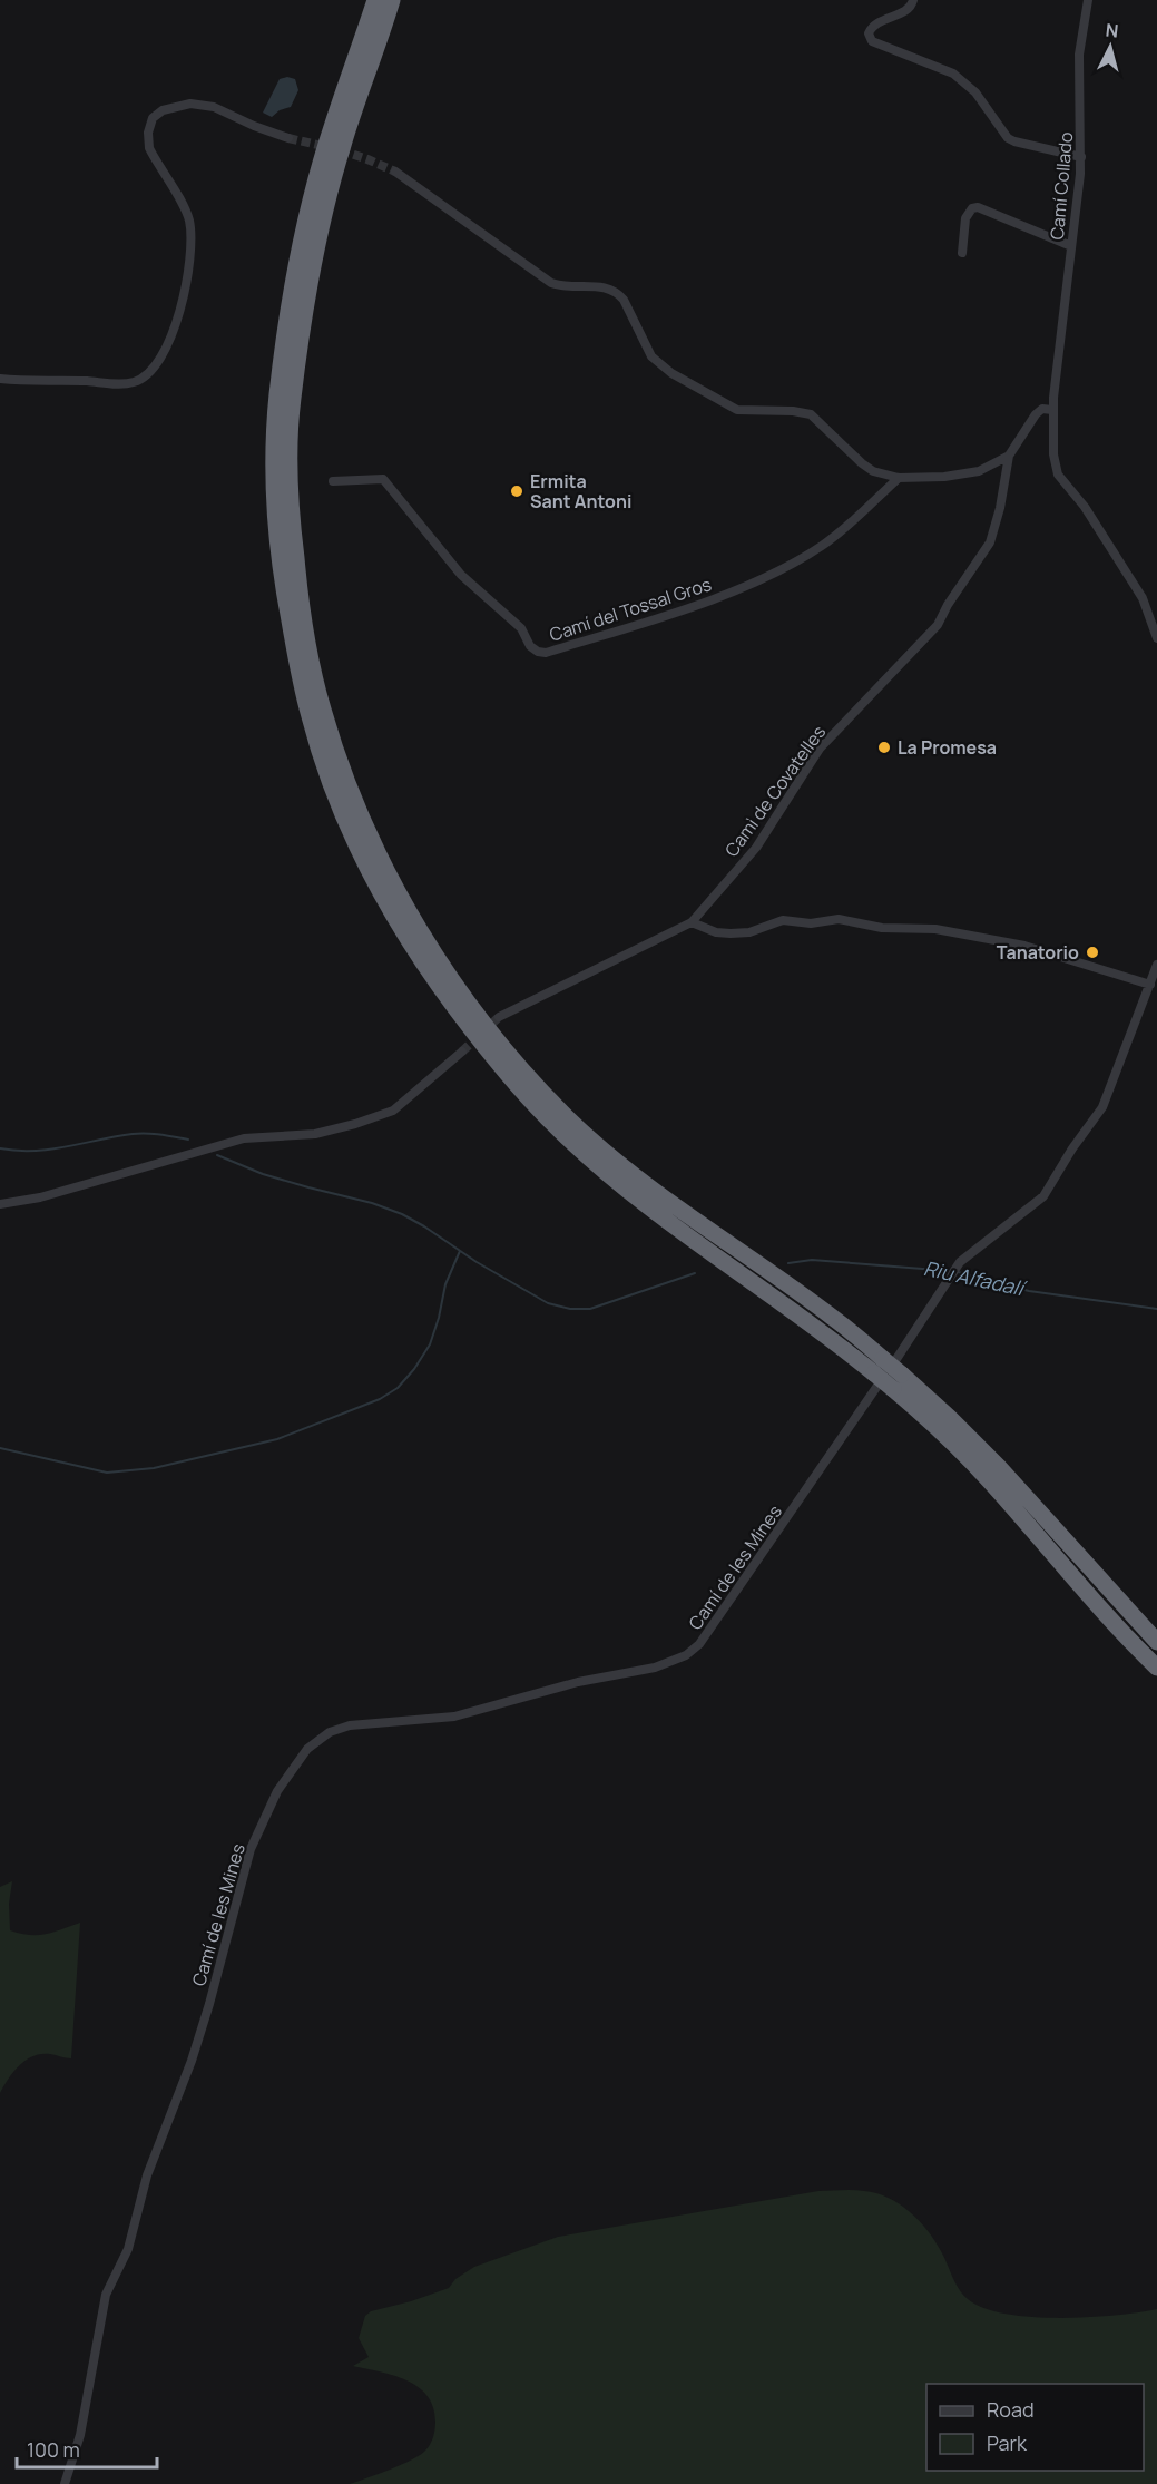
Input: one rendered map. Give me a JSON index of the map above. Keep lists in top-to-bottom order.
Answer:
{
  "streets": {
    "street": [
      "Camí Collado",
      "Camí del Tossal Gros",
      "Camì de Covatelles",
      "Camí de les Mines"
    ]
  },
  "water": ["Riu Alfadalí"],
  "places": ["Ermita Sant Antoni", "La Promesa", "Tanatorio"],
  "legend": ["Road", "Park"],
  "scale_bar": "100 m",
  "north": "top"
}
